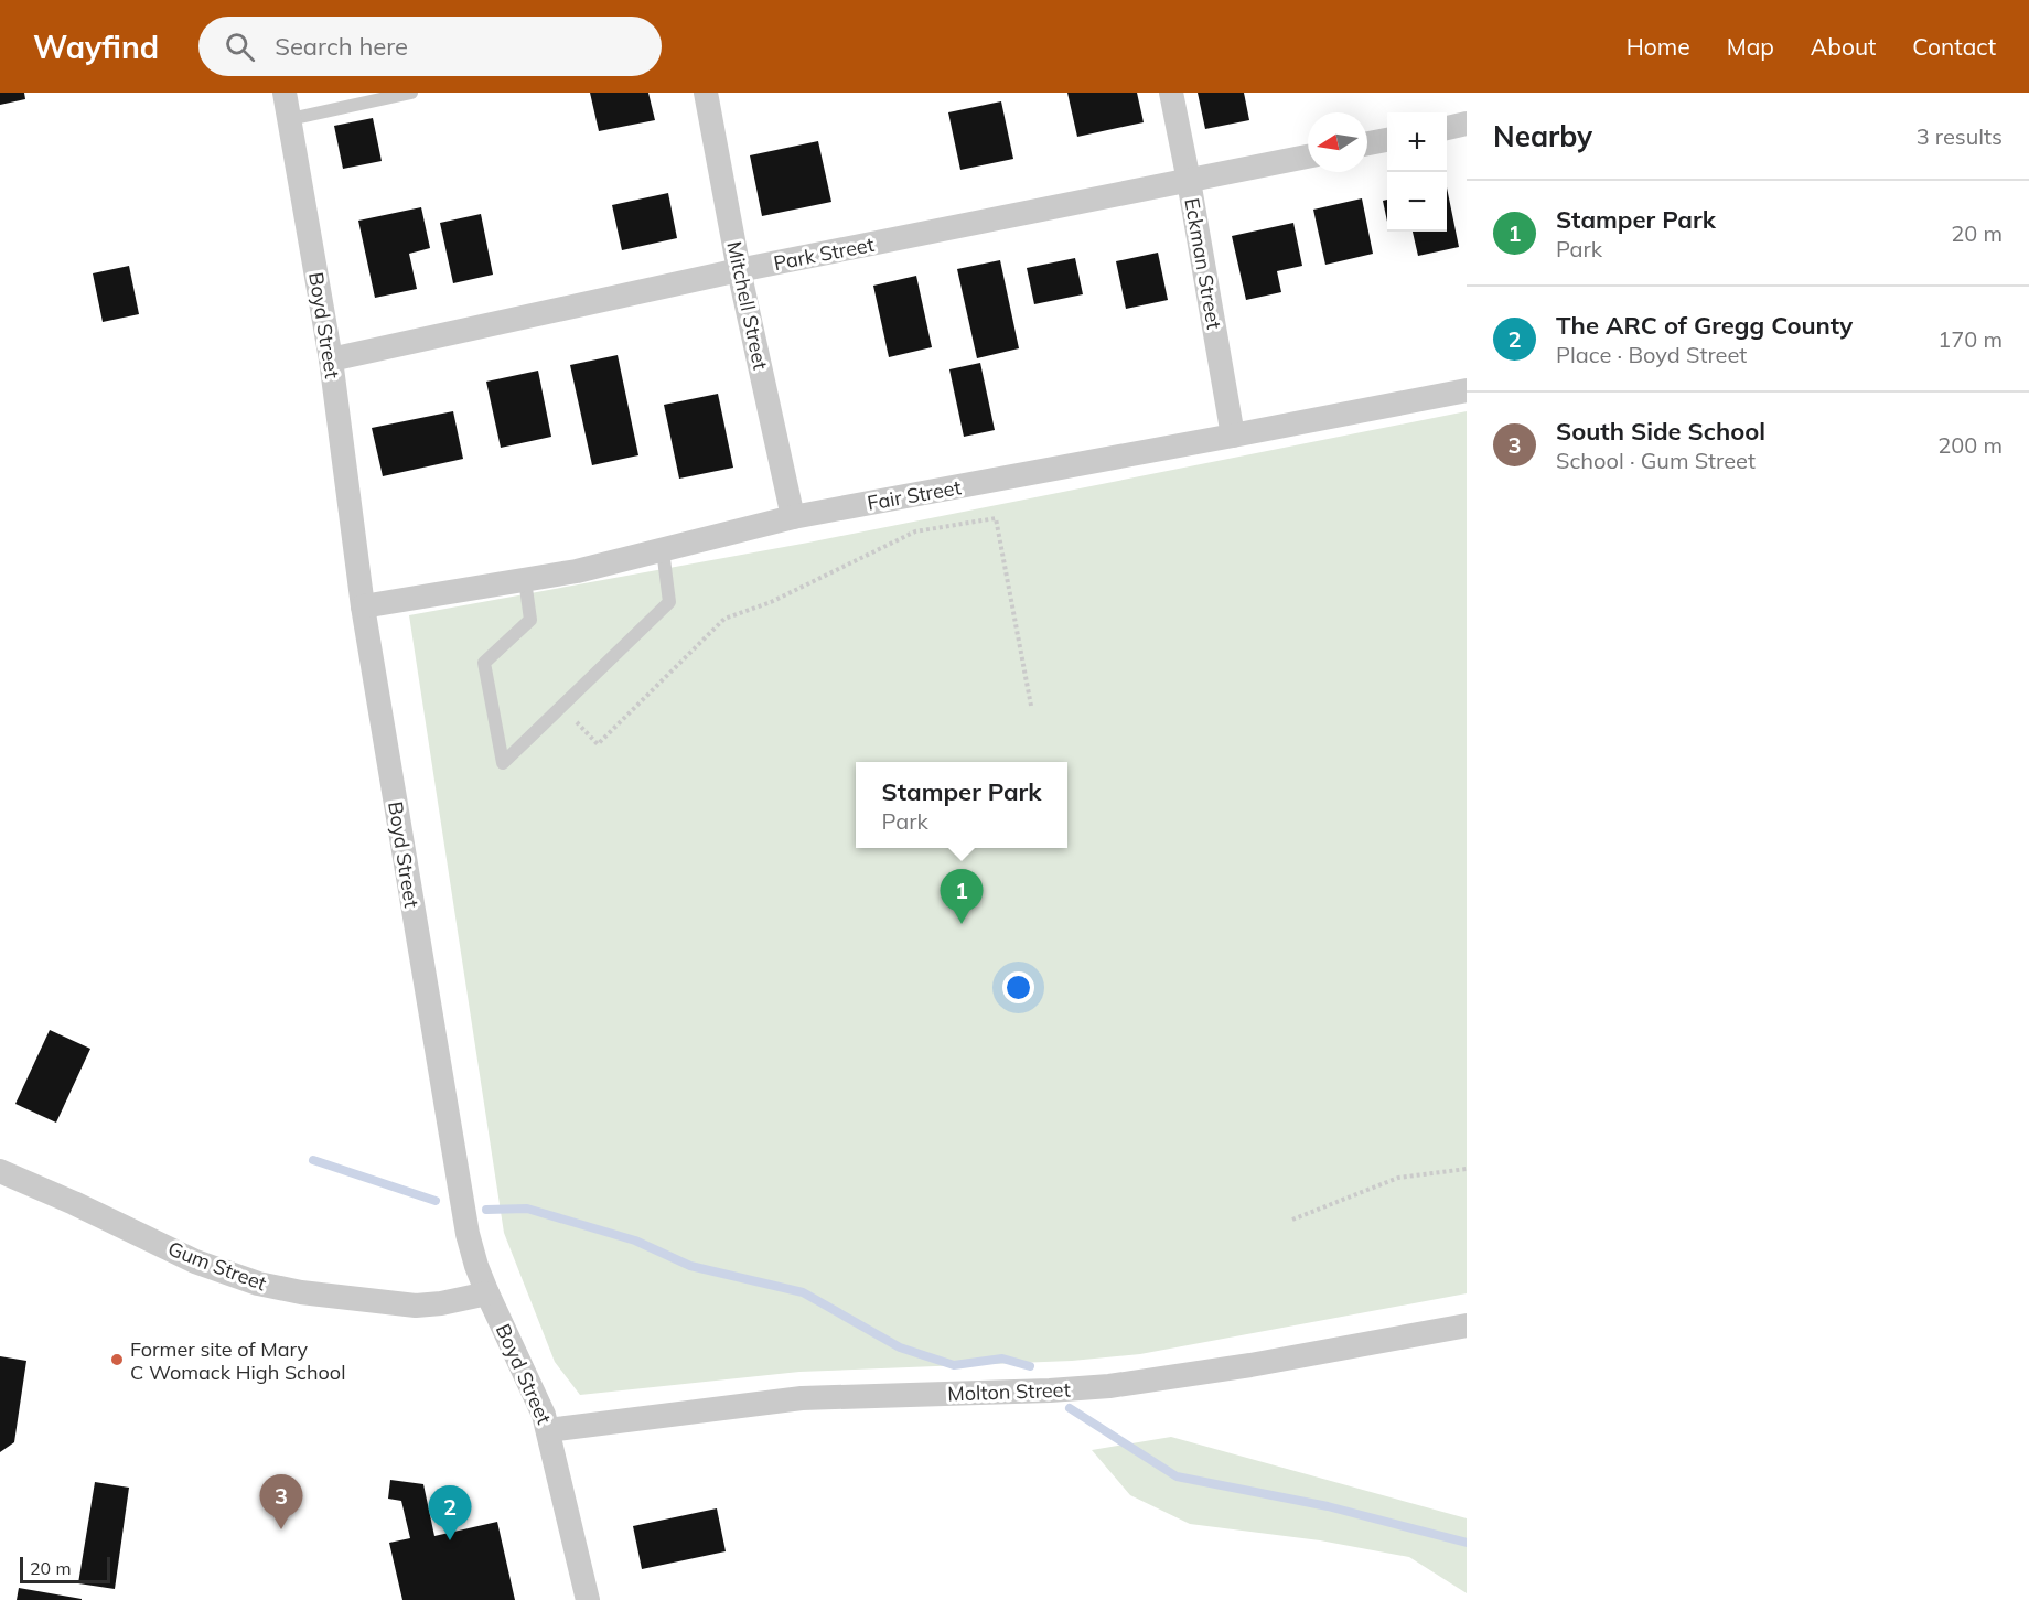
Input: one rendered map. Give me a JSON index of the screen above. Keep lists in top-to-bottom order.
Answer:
{
  "streets": {
    "street": [
      "Park Street",
      "Eckman Street",
      "Mitchell Street",
      "Boyd Street",
      "Fair Street",
      "Gum Street",
      "Molton Street"
    ]
  },
  "crossings": [
    ["Park Street", "Eckman Street"],
    ["Park Street", "Mitchell Street"],
    ["Park Street", "Boyd Street"],
    ["Eckman Street", "Fair Street"],
    ["Mitchell Street", "Fair Street"],
    ["Boyd Street", "Fair Street"],
    ["Boyd Street", "Gum Street"],
    ["Boyd Street", "Molton Street"]
  ],
  "places": ["Former site of Mary C Womack High School"],
  "scale_bar": "20 m",
  "north": "left",
  "page": {
    "header": "Wayfind",
    "search": "Search here",
    "nav": [
      "Home",
      "Map",
      "About",
      "Contact"
    ],
    "heading": ["Nearby", "3 results"],
    "map_buttons": ["+", "−"],
    "list": [
      {
        "mark": "1",
        "name": "Stamper Park",
        "note": "Park",
        "value": "20 m"
      },
      {
        "mark": "2",
        "name": "The ARC of Gregg County",
        "note": "Place · Boyd Street",
        "value": "170 m"
      },
      {
        "mark": "3",
        "name": "South Side School",
        "note": "School · Gum Street",
        "value": "200 m"
      }
    ],
    "popup": ["Stamper Park", "Park"],
    "pins": ["1", "3", "2"],
    "scale": "20 m"
  }
}
